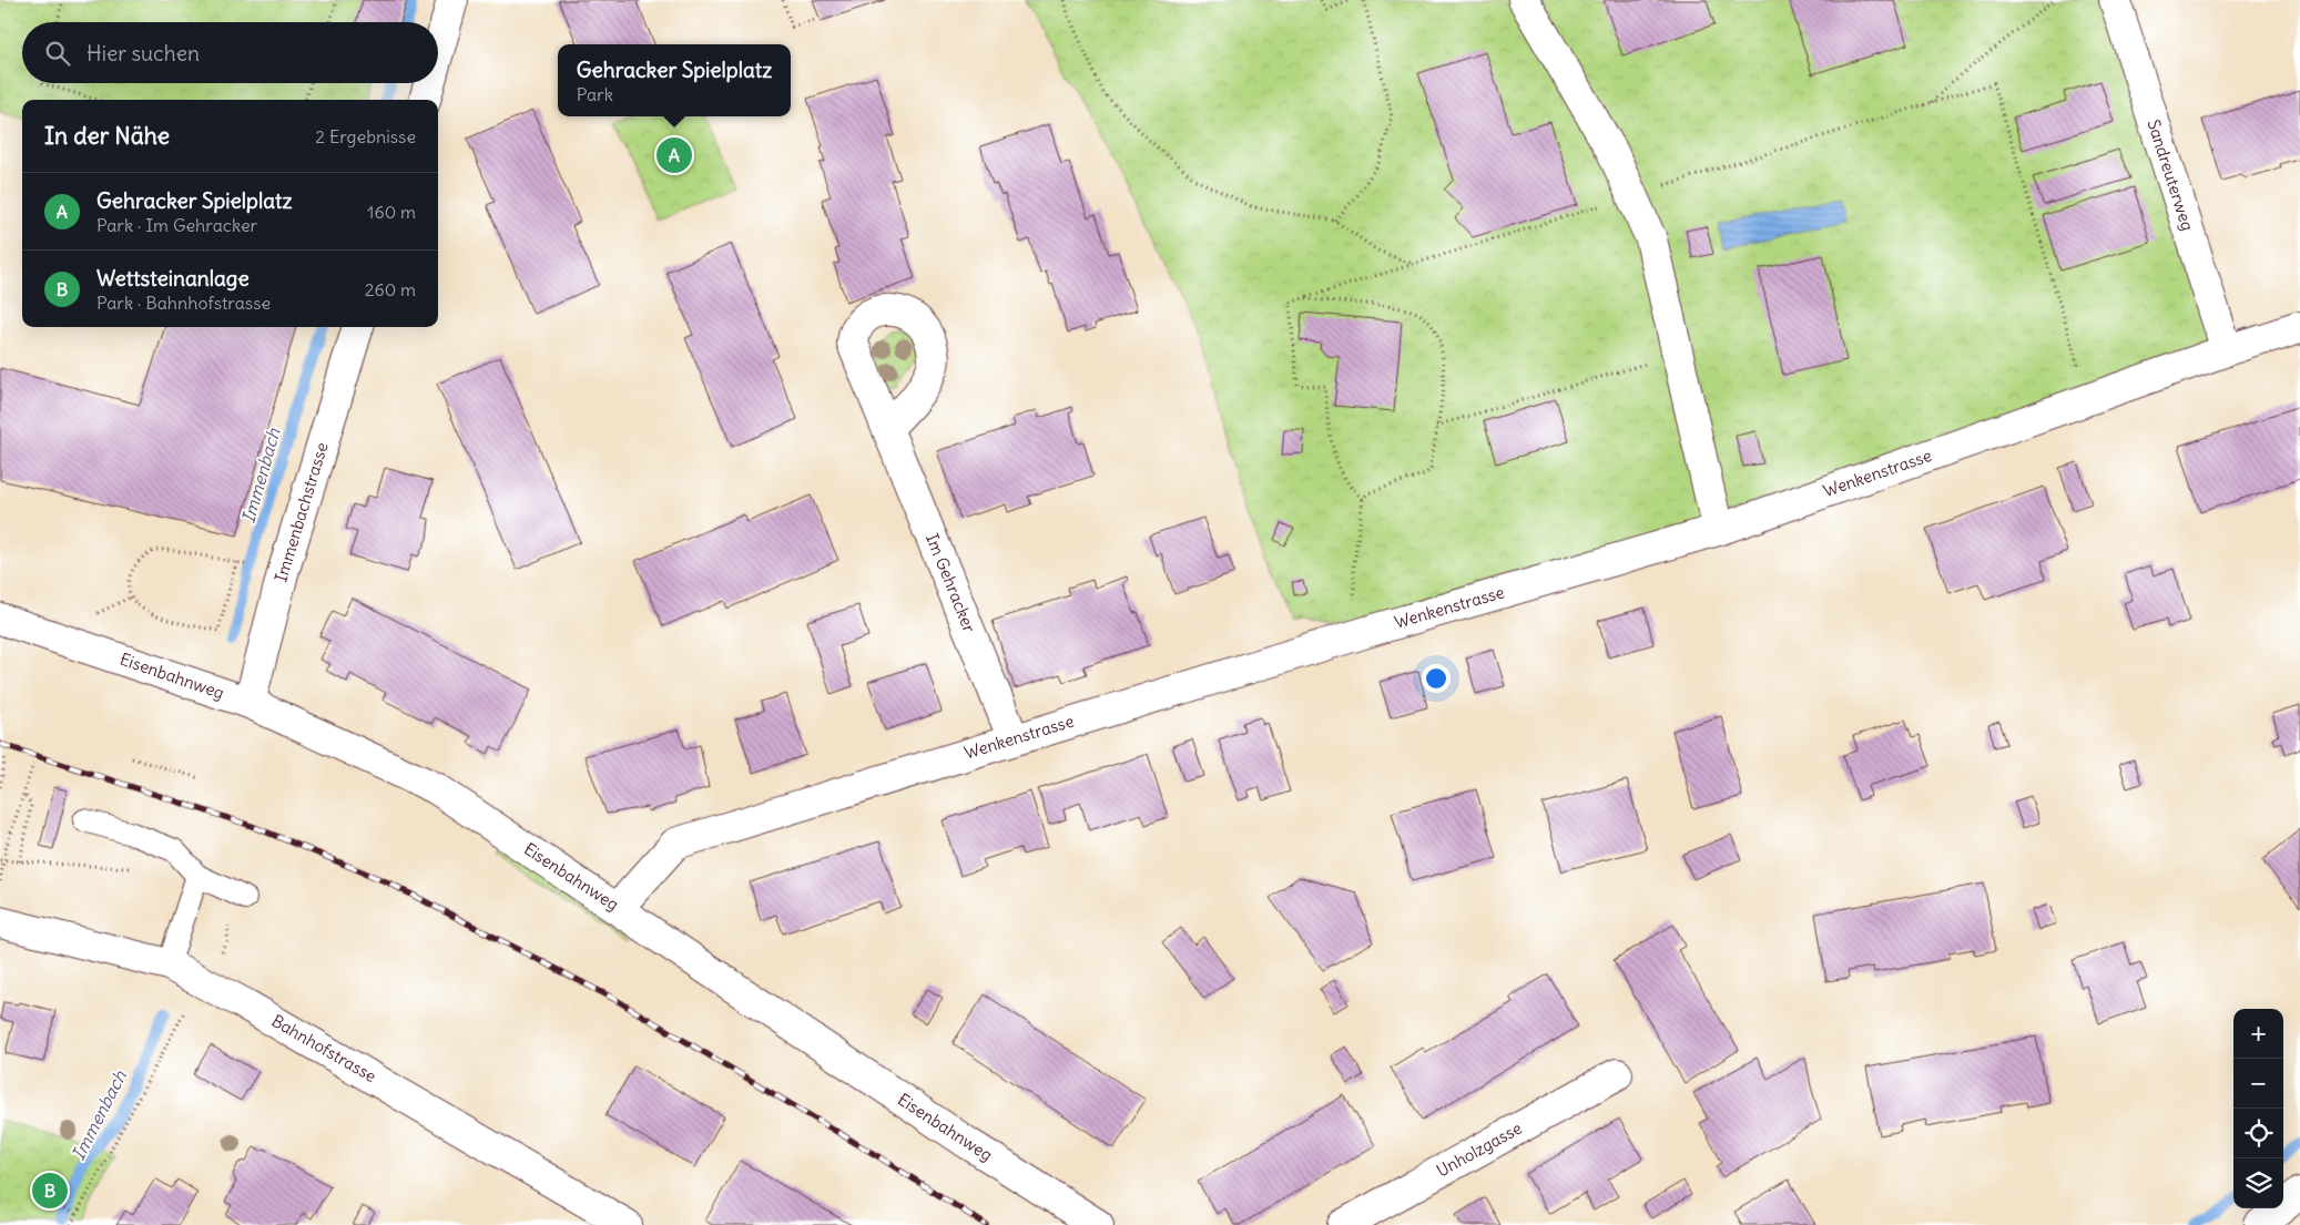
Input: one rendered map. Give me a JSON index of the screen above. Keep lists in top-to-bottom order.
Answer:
{
  "streets": {
    "street": [
      "Sandreuterweg",
      "Wenkenstrasse",
      "Immenbachstrasse",
      "Im Gehracker",
      "Eisenbahnweg",
      "Bahnhofstrasse",
      "Unholzgasse"
    ]
  },
  "crossings": [
    ["Sandreuterweg", "Wenkenstrasse"],
    ["Wenkenstrasse", "Im Gehracker"],
    ["Wenkenstrasse", "Eisenbahnweg"],
    ["Immenbachstrasse", "Eisenbahnweg"]
  ],
  "water": ["Immenbach"],
  "page": {
    "search": "Hier suchen",
    "popup": ["Gehracker Spielplatz", "Park"],
    "heading": ["In der Nähe", "2 Ergebnisse"],
    "pins": ["A", "B"],
    "list": [
      {
        "mark": "A",
        "name": "Gehracker Spielplatz",
        "note": "Park · Im Gehracker",
        "value": "160 m"
      },
      {
        "mark": "B",
        "name": "Wettsteinanlage",
        "note": "Park · Bahnhofstrasse",
        "value": "260 m"
      }
    ],
    "map_buttons": ["+", "−"]
  }
}
